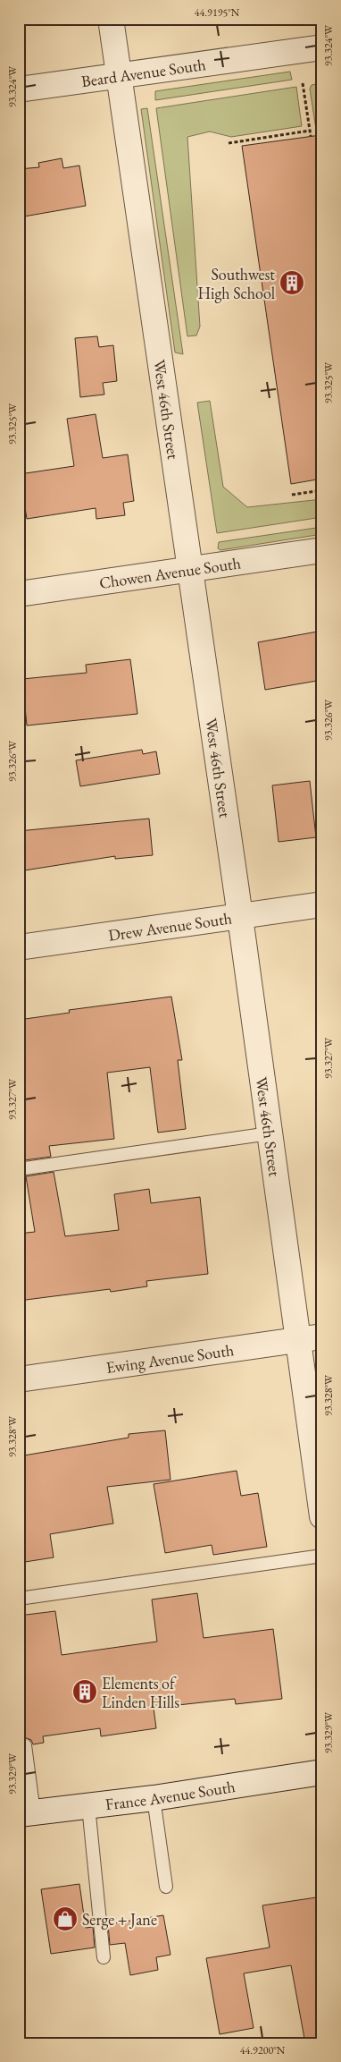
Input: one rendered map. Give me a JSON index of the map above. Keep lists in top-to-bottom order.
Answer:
{
  "streets": {
    "street": [
      "Beard Avenue South",
      "West 46th Street",
      "Chowen Avenue South",
      "Drew Avenue South",
      "Ewing Avenue South",
      "France Avenue South"
    ]
  },
  "crossings": [
    ["Beard Avenue South", "West 46th Street"],
    ["West 46th Street", "Chowen Avenue South"],
    ["West 46th Street", "Drew Avenue South"],
    ["West 46th Street", "Ewing Avenue South"]
  ],
  "places": {
    "building": ["Southwest High School", "Elements of Linden Hills"],
    "shop": ["Serge + Jane"]
  },
  "coordinates": [
    "44.9195°N",
    "93.324°W",
    "93.325°W",
    "93.326°W",
    "93.327°W",
    "93.328°W",
    "93.329°W",
    "44.9200°N"
  ]
}
